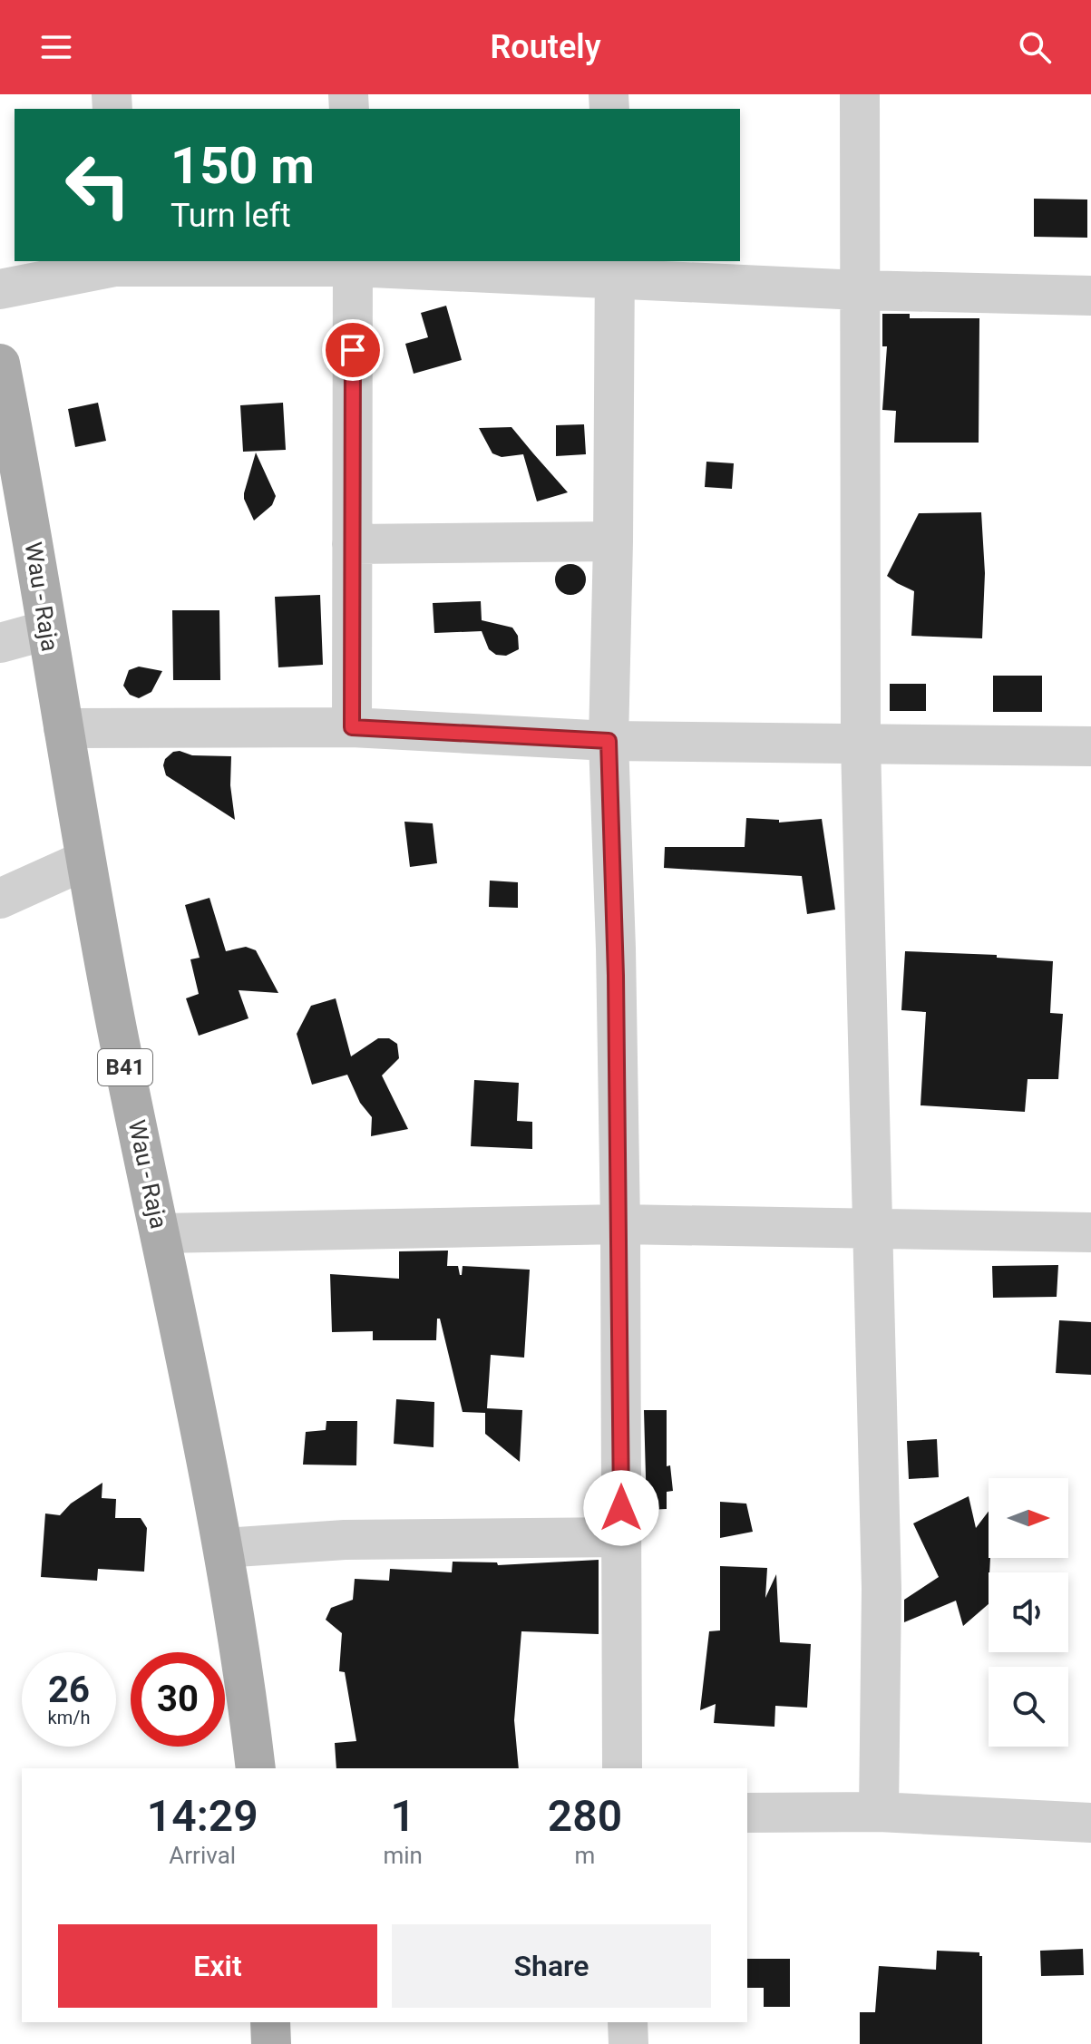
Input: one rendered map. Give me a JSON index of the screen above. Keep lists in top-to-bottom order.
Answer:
{
  "streets": {
    "main road": ["Wau - Raja", "B41"]
  },
  "north": "right",
  "page": {
    "header": "Routely",
    "turn": ["150 m", "Turn left"],
    "speed": "26 km/h",
    "limit": "30",
    "eta": [
      "14:29",
      "Arrival",
      "1",
      "min",
      "280",
      "m"
    ],
    "buttons": ["Exit", "Share"]
  }
}
